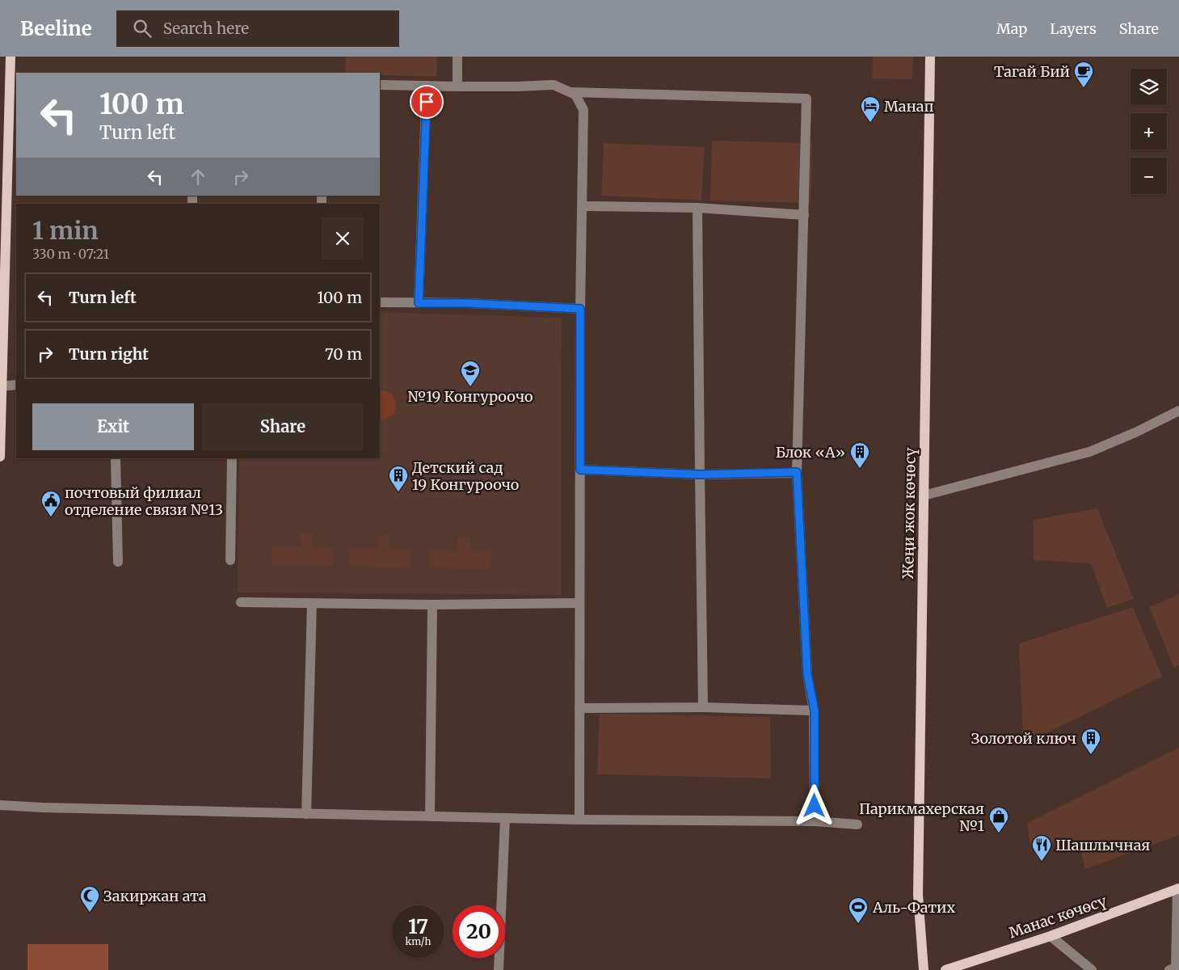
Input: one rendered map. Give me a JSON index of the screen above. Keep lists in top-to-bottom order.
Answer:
{
  "streets": {
    "main road": ["Жеңи жок көчөсү", "Манас көчөсү"]
  },
  "places": {
    "cafe": ["Тагай Бий"],
    "hotel": ["Манап"],
    "school or university": ["№19 Конгуроочо"],
    "building": ["Блок «А»", "Детский сад 19 Конгуроочо", "Золотой ключ"],
    "public building": ["почтовый филиал отделение связи №13"],
    "shop": ["Парикмахерская №1"],
    "restaurant": ["Шашлычная"],
    "mosque": ["Закиржан ата"],
    "sports": ["Аль-Фатих"]
  },
  "page": {
    "header": "Beeline",
    "search": "Search here",
    "nav": ["Map", "Layers", "Share"],
    "map_buttons": ["+", "−"],
    "turn": ["100 m", "Turn left"],
    "heading": ["1 min", "330 m · 07:21"],
    "list": [
      {
        "name": "Turn left",
        "value": "100 m"
      },
      {
        "name": "Turn right",
        "value": "70 m"
      }
    ],
    "buttons": ["Exit", "Share"],
    "speed": "17 km/h",
    "limit": "20"
  }
}
